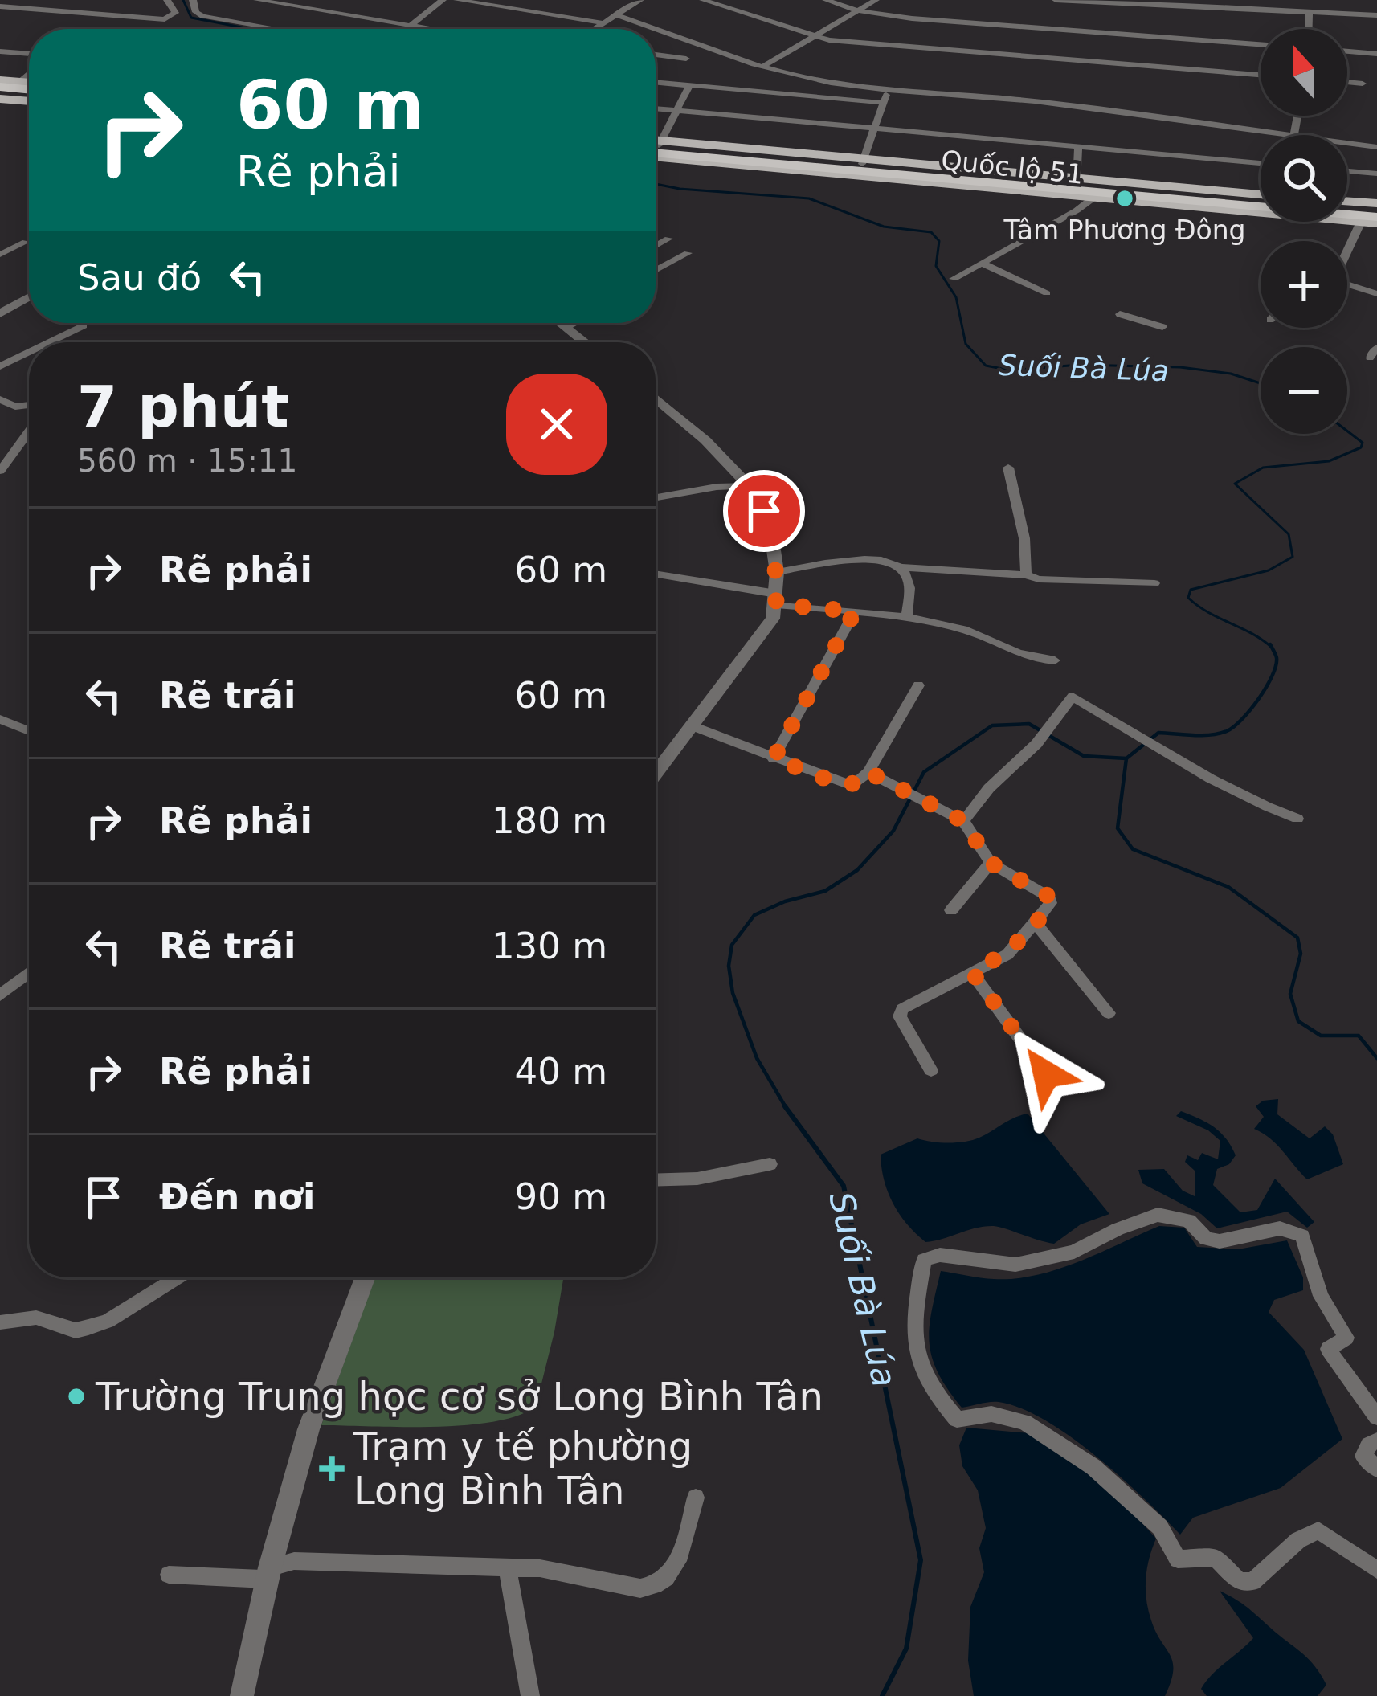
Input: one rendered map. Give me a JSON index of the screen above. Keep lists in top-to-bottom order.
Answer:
{
  "streets": {
    "highway": ["Quốc lộ 51"]
  },
  "water": ["Suối Bà Lúa"],
  "places": {
    "other": ["Tâm Phương Đông", "Trường Trung học cơ sở Long Bình Tân"],
    "health": ["Trạm y tế phường Long Bình Tân"]
  },
  "north": "top",
  "page": {
    "map_buttons": ["+", "−"],
    "turn": ["60 m", "Rẽ phải"],
    "then": "Sau đó",
    "heading": ["7 phút", "560 m · 15:11"],
    "list": [
      {
        "name": "Rẽ phải",
        "value": "60 m"
      },
      {
        "name": "Rẽ trái",
        "value": "60 m"
      },
      {
        "name": "Rẽ phải",
        "value": "180 m"
      },
      {
        "name": "Rẽ trái",
        "value": "130 m"
      },
      {
        "name": "Rẽ phải",
        "value": "40 m"
      },
      {
        "name": "Đến nơi",
        "value": "90 m"
      }
    ]
  }
}
